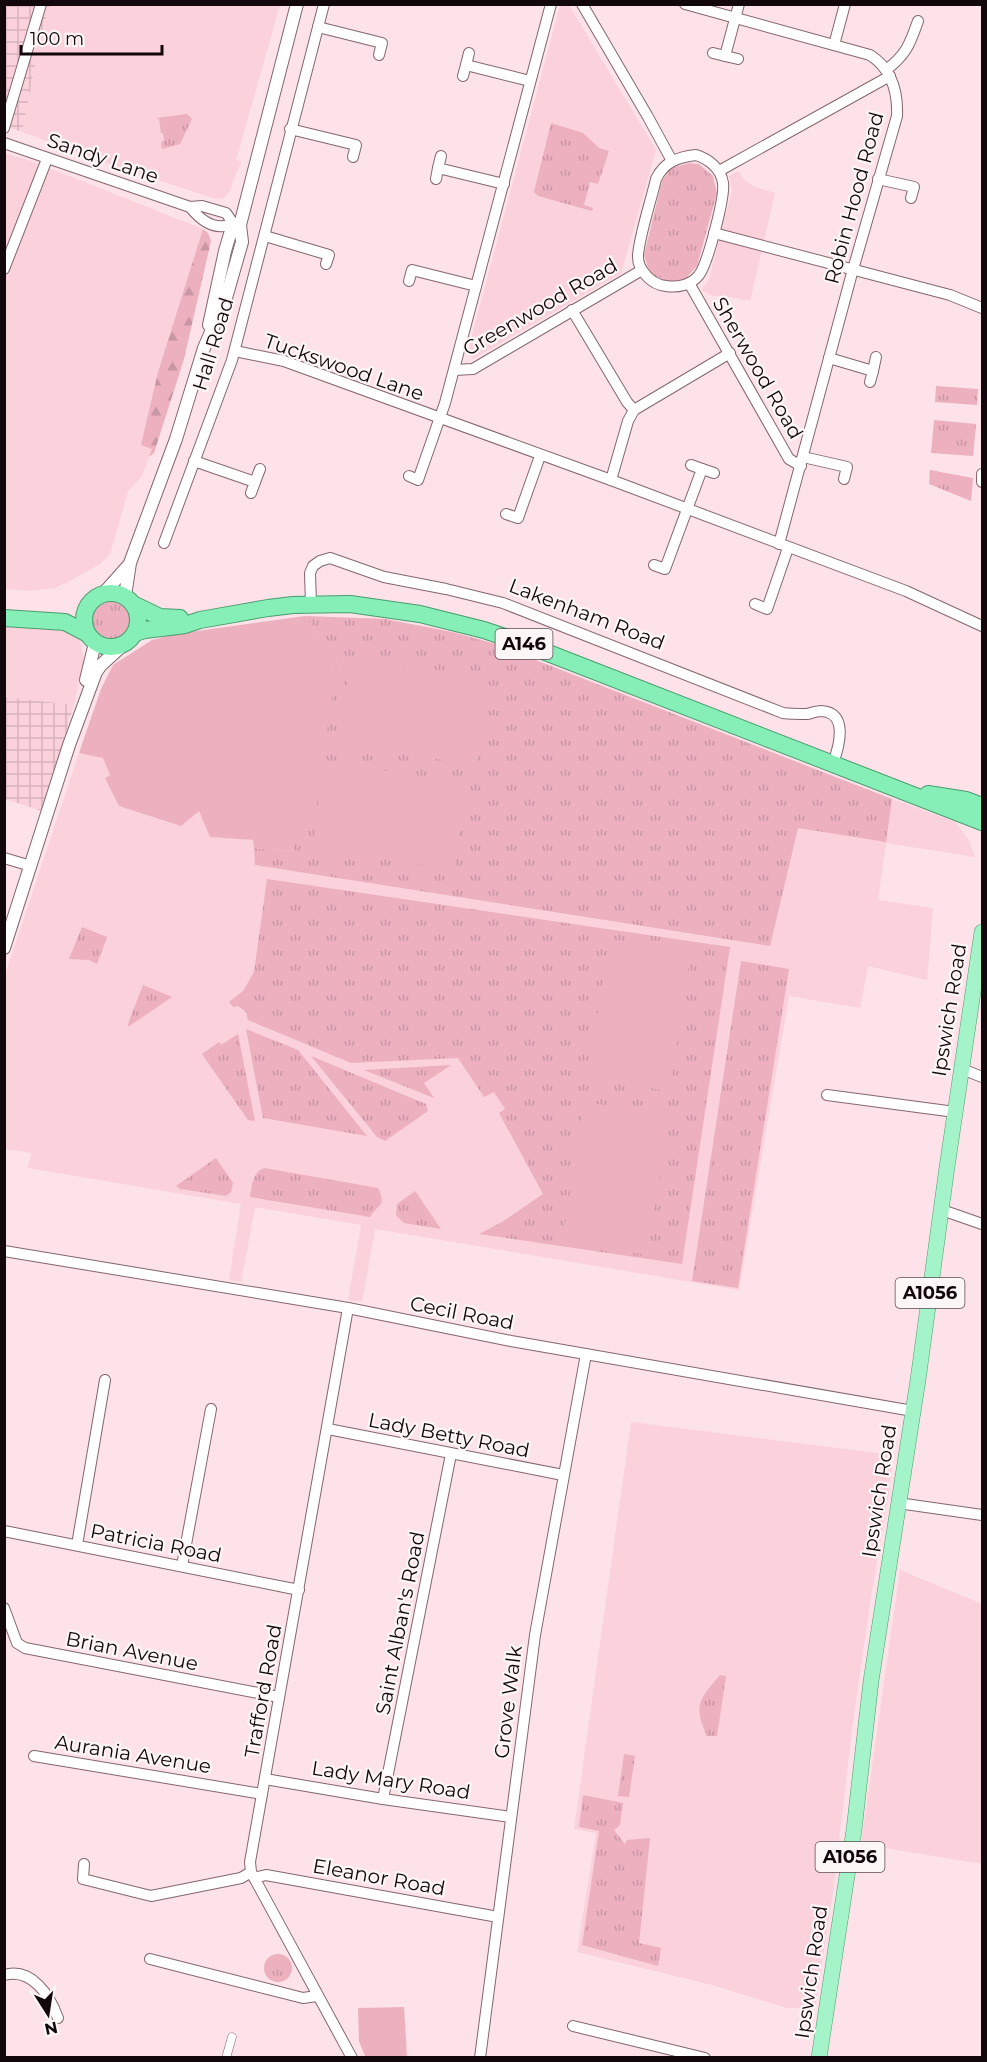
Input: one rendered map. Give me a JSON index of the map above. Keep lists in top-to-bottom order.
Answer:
{
  "streets": {
    "highway": ["Hall Road", "A146"],
    "main road": ["Ipswich Road", "A1056"],
    "street": [
      "Sandy Lane",
      "Robin Hood Road",
      "Greenwood Road",
      "Tuckswood Lane",
      "Sherwood Road",
      "Lakenham Road",
      "Cecil Road",
      "Lady Betty Road",
      "Patricia Road",
      "Saint Alban's Road",
      "Brian Avenue",
      "Trafford Road",
      "Grove Walk",
      "Aurania Avenue",
      "Lady Mary Road",
      "Eleanor Road"
    ]
  },
  "crossings": [
    ["Sandy Lane", "Hall Road"],
    ["Robin Hood Road", "Tuckswood Lane"],
    ["Robin Hood Road", "Sherwood Road"],
    ["Hall Road", "Tuckswood Lane"],
    ["Hall Road", "A146"],
    ["Lakenham Road", "A146"],
    ["Ipswich Road", "Cecil Road"],
    ["Cecil Road", "Trafford Road"],
    ["Cecil Road", "Grove Walk"],
    ["Lady Betty Road", "Saint Alban's Road"],
    ["Lady Betty Road", "Trafford Road"],
    ["Lady Betty Road", "Grove Walk"],
    ["Patricia Road", "Trafford Road"],
    ["Saint Alban's Road", "Lady Mary Road"],
    ["Brian Avenue", "Trafford Road"],
    ["Trafford Road", "Aurania Avenue"],
    ["Trafford Road", "Lady Mary Road"],
    ["Trafford Road", "Eleanor Road"],
    ["Grove Walk", "Lady Mary Road"],
    ["Grove Walk", "Eleanor Road"]
  ],
  "scale_bar": "100 m",
  "north": "bottom"
}
